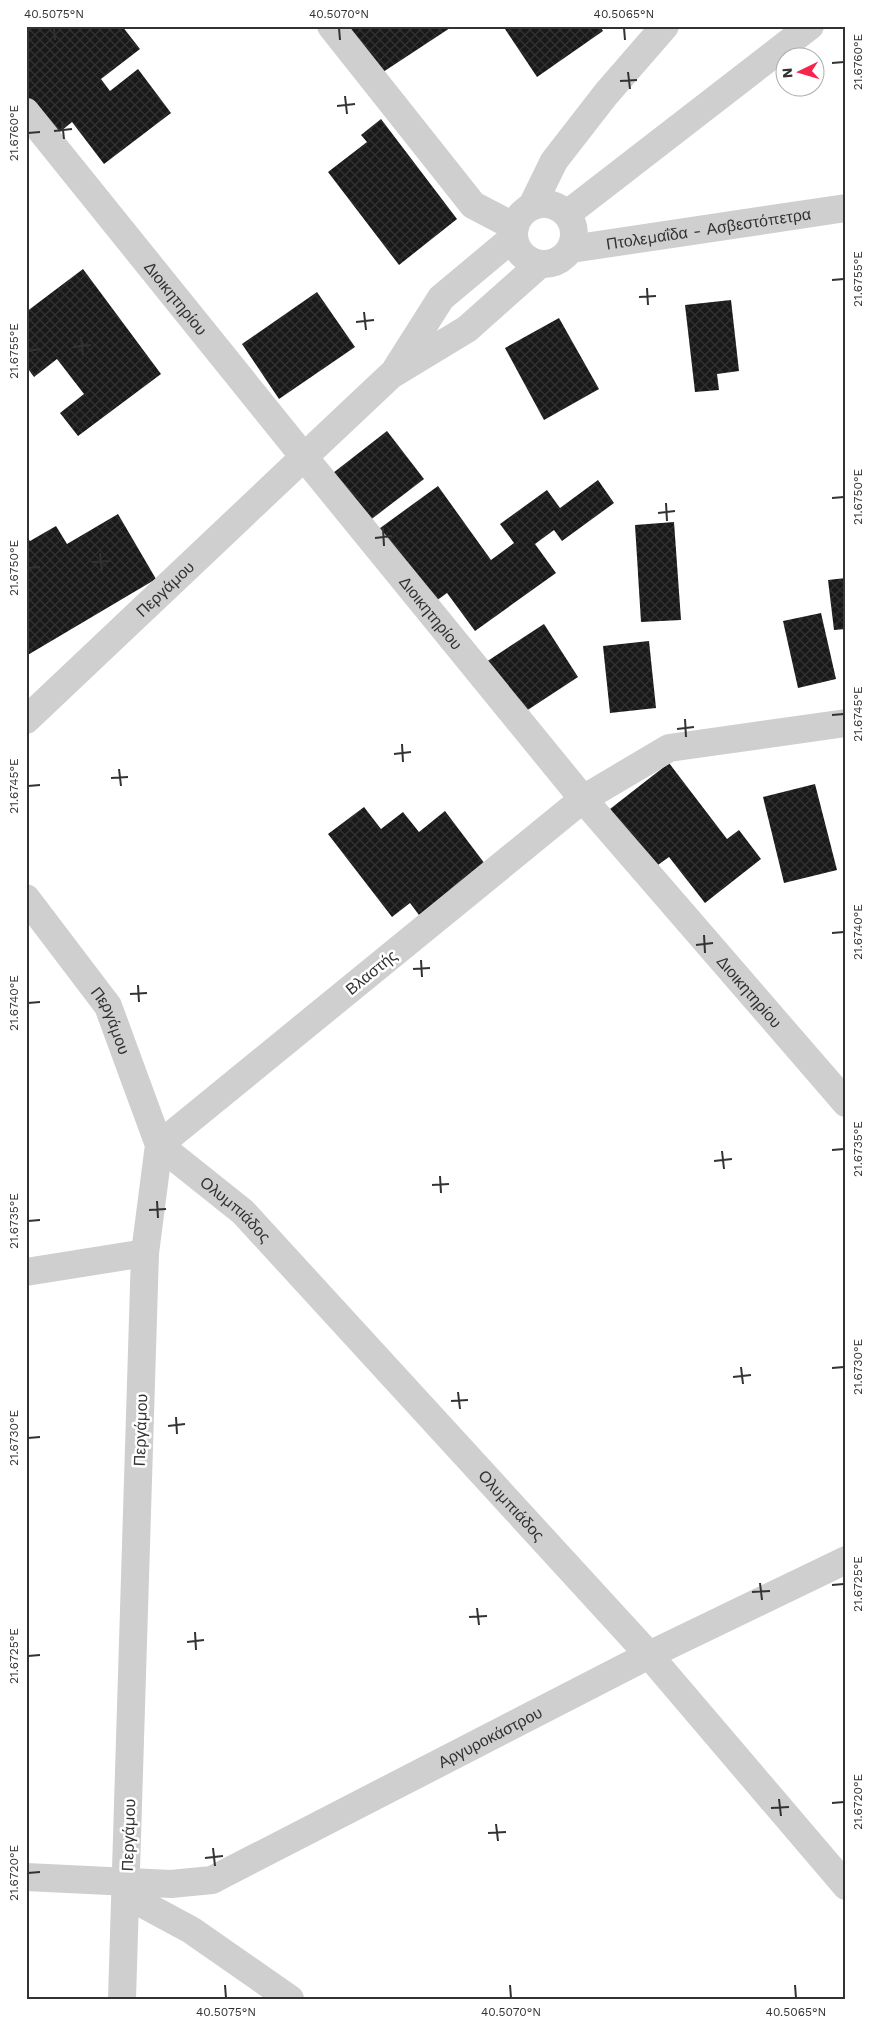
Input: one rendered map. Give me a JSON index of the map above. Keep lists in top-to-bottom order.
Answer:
{
  "streets": {
    "street": [
      "Πτολεμαΐδα - Ασβεστόπετρα",
      "Διοικητηρίου",
      "Περγάμου",
      "Βλαστής",
      "Ολυμπιάδος",
      "Αργυροκάστρου"
    ]
  },
  "crossings": [
    ["Διοικητηρίου", "Περγάμου"],
    ["Διοικητηρίου", "Βλαστής"],
    ["Περγάμου", "Βλαστής"],
    ["Περγάμου", "Ολυμπιάδος"],
    ["Περγάμου", "Αργυροκάστρου"],
    ["Βλαστής", "Ολυμπιάδος"],
    ["Ολυμπιάδος", "Αργυροκάστρου"]
  ],
  "north": "left",
  "coordinates": [
    "40.5075°N",
    "40.5070°N",
    "40.5065°N",
    "21.6760°E",
    "21.6755°E",
    "21.6750°E",
    "21.6745°E",
    "21.6740°E",
    "21.6735°E",
    "21.6730°E",
    "21.6725°E",
    "21.6720°E"
  ]
}
